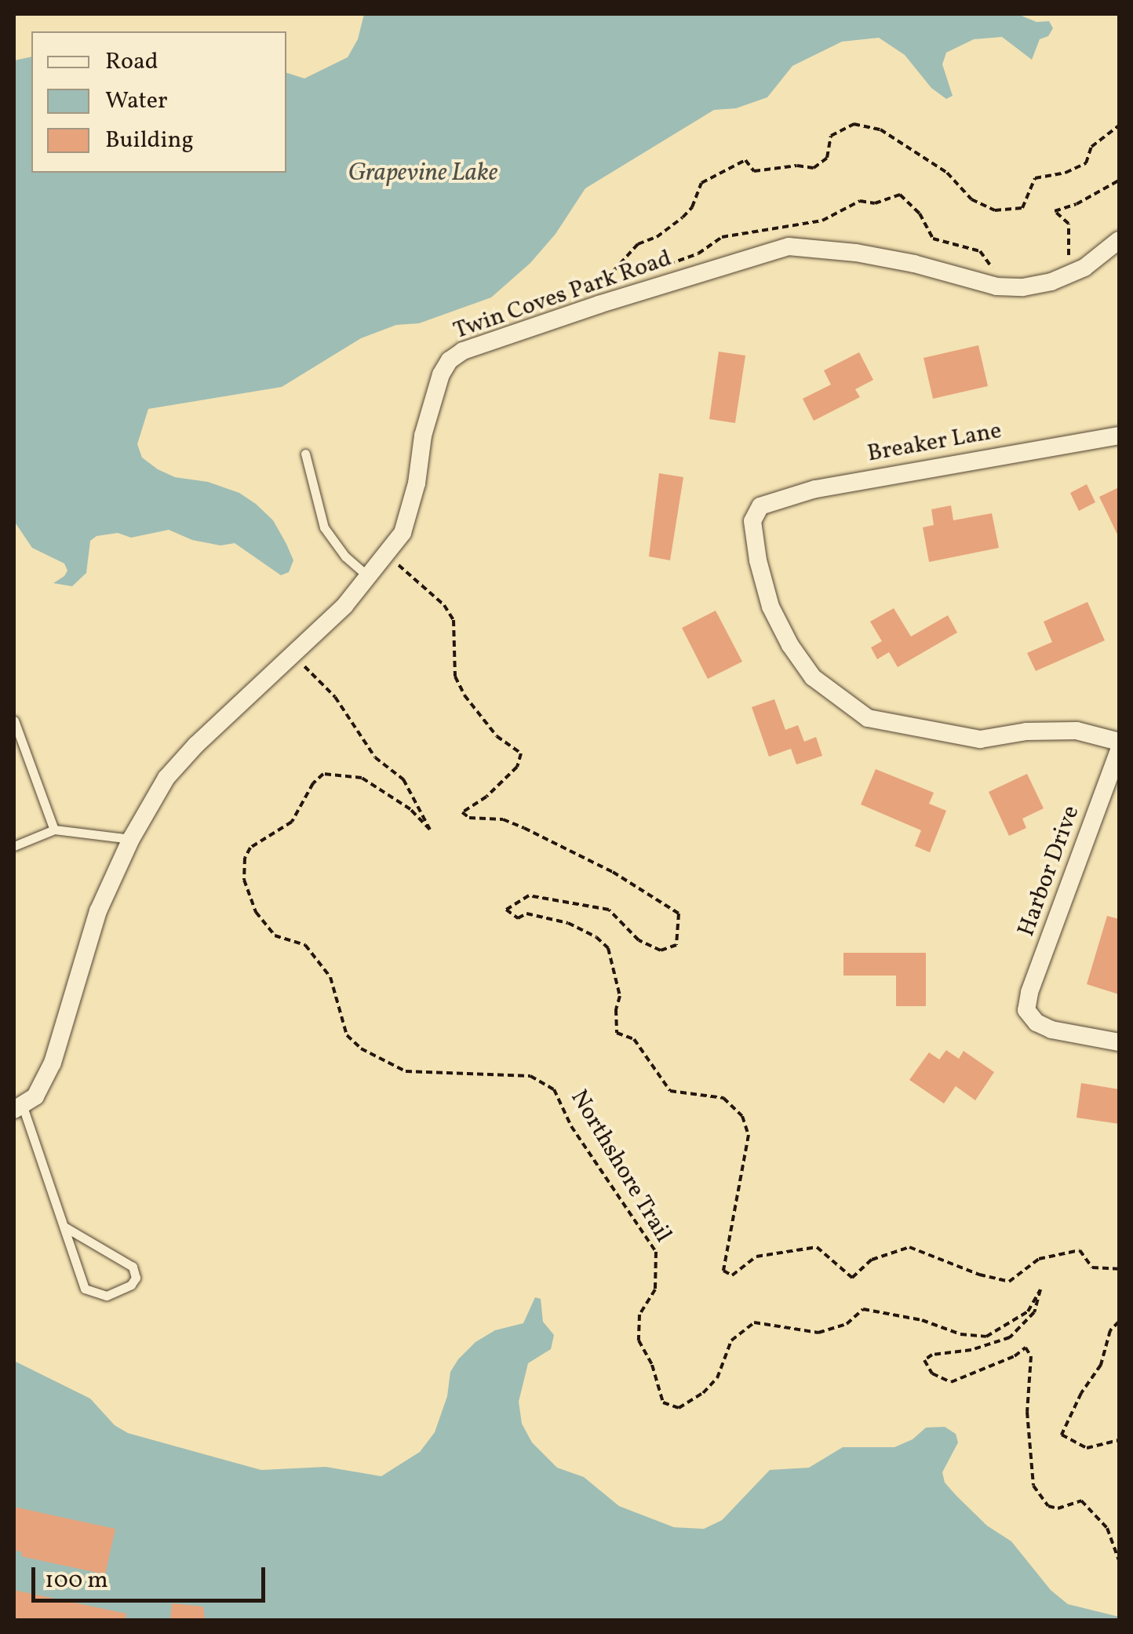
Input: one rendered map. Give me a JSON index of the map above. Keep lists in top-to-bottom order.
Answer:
{
  "streets": {
    "street": ["Twin Coves Park Road", "Breaker Lane", "Harbor Drive"],
    "path": ["Northshore Trail"]
  },
  "crossings": [
    ["Twin Coves Park Road", "Northshore Trail"]
  ],
  "water": ["Grapevine Lake"],
  "legend": ["Road", "Water", "Building"],
  "scale_bar": "100 m"
}
